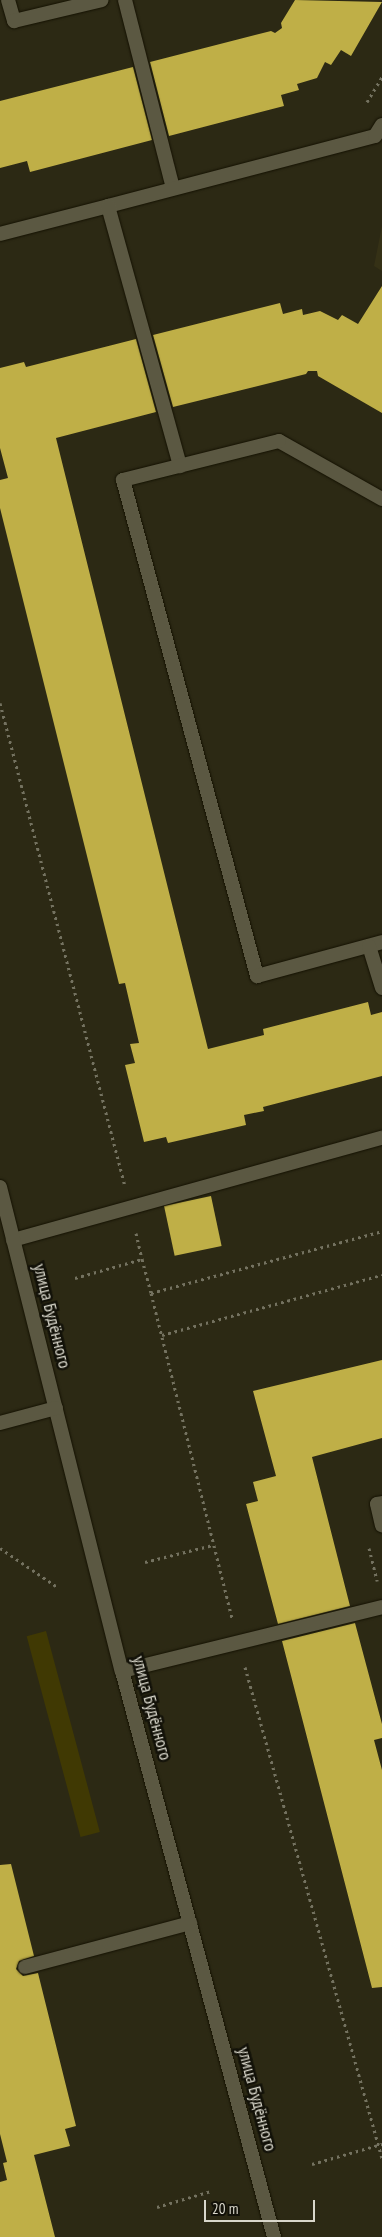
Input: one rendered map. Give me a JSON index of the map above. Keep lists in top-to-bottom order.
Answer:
{
  "streets": {
    "street": ["улица Будённого"]
  },
  "scale_bar": "20 m"
}
